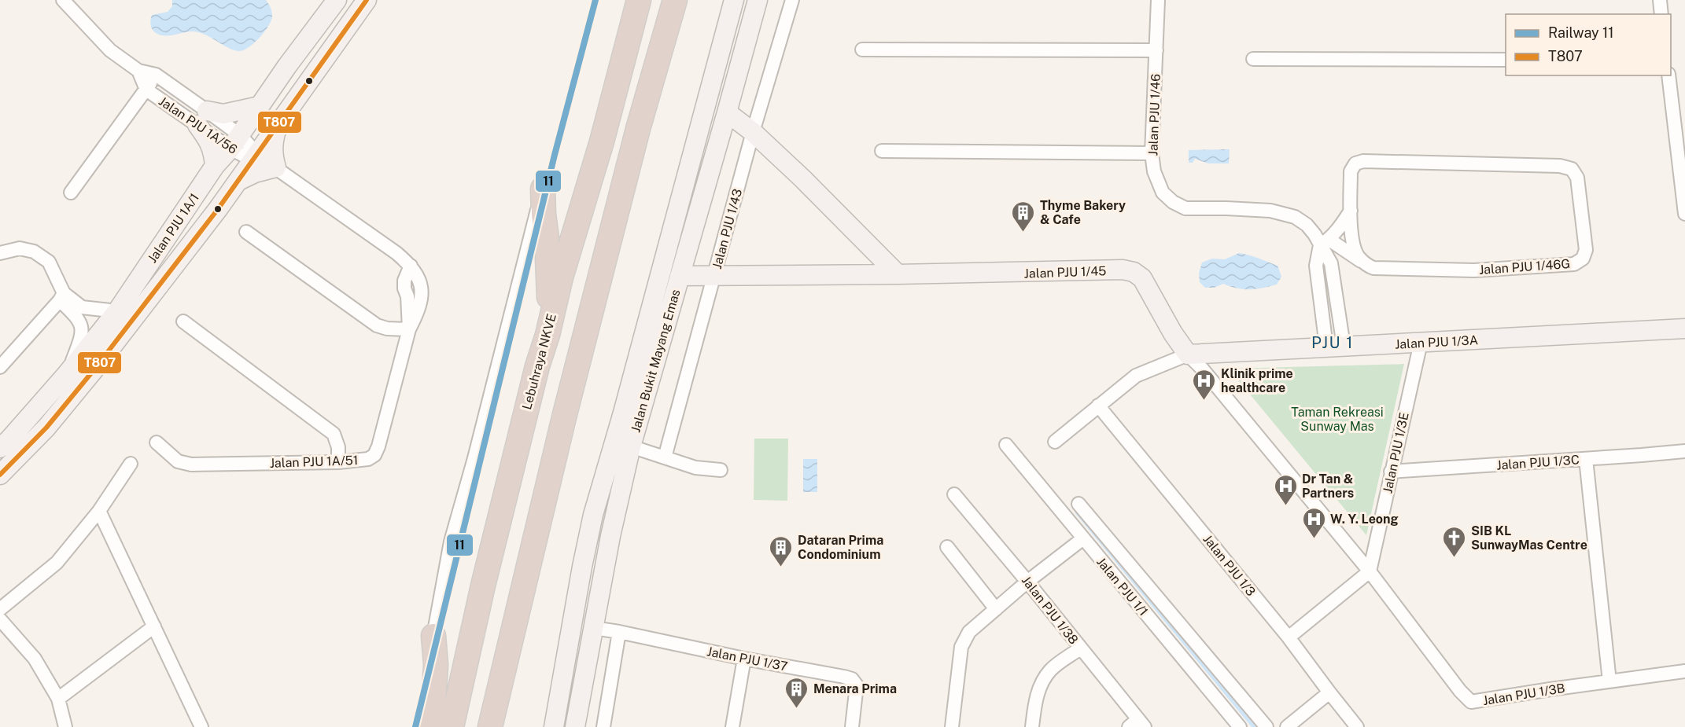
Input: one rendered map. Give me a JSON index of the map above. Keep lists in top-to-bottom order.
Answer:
{
  "streets": {
    "highway": ["Lebuhraya NKVE"],
    "main road": [
      "Jalan PJU 1A/1",
      "Jalan PJU 1/45",
      "Jalan PJU 1/3A",
      "Jalan Bukit Mayang Emas"
    ],
    "street": [
      "Jalan PJU 1/46",
      "Jalan PJU 1A/56",
      "Jalan PJU 1/43",
      "Jalan PJU 1/46G",
      "Jalan PJU 1/3E",
      "Jalan PJU 1A/51",
      "Jalan PJU 1/3C",
      "Jalan PJU 1/3",
      "Jalan PJU 1/1",
      "Jalan PJU 1/38",
      "Jalan PJU 1/37",
      "Jalan PJU 1/3B"
    ]
  },
  "crossings": [
    ["Jalan PJU 1/46", "Jalan PJU 1/3A"],
    ["Jalan PJU 1A/56", "Jalan PJU 1A/1"],
    ["Jalan PJU 1A/56", "Jalan PJU 1A/51"],
    ["Jalan PJU 1/43", "Jalan PJU 1/45"],
    ["Jalan PJU 1/45", "Jalan PJU 1/3A"],
    ["Jalan PJU 1/45", "Jalan Bukit Mayang Emas"],
    ["Jalan PJU 1/3A", "Jalan PJU 1/3E"],
    ["Jalan Bukit Mayang Emas", "Jalan PJU 1/37"],
    ["Jalan PJU 1/3E", "Jalan PJU 1/3C"],
    ["Jalan PJU 1/3E", "Jalan PJU 1/3B"]
  ],
  "districts": ["PJU 1"],
  "parks": ["Taman Rekreasi Sunway Mas"],
  "places": {
    "building": ["Thyme Bakery & Cafe", "Dataran Prima Condominium", "Menara Prima"],
    "hospital": ["Klinik prime healthcare", "Dr Tan & Partners", "W. Y. Leong"],
    "church": ["SIB KL SunwayMas Centre"]
  },
  "lines": ["rail line 11", "transit line T807"],
  "legend": ["Railway 11", "T807"]
}
